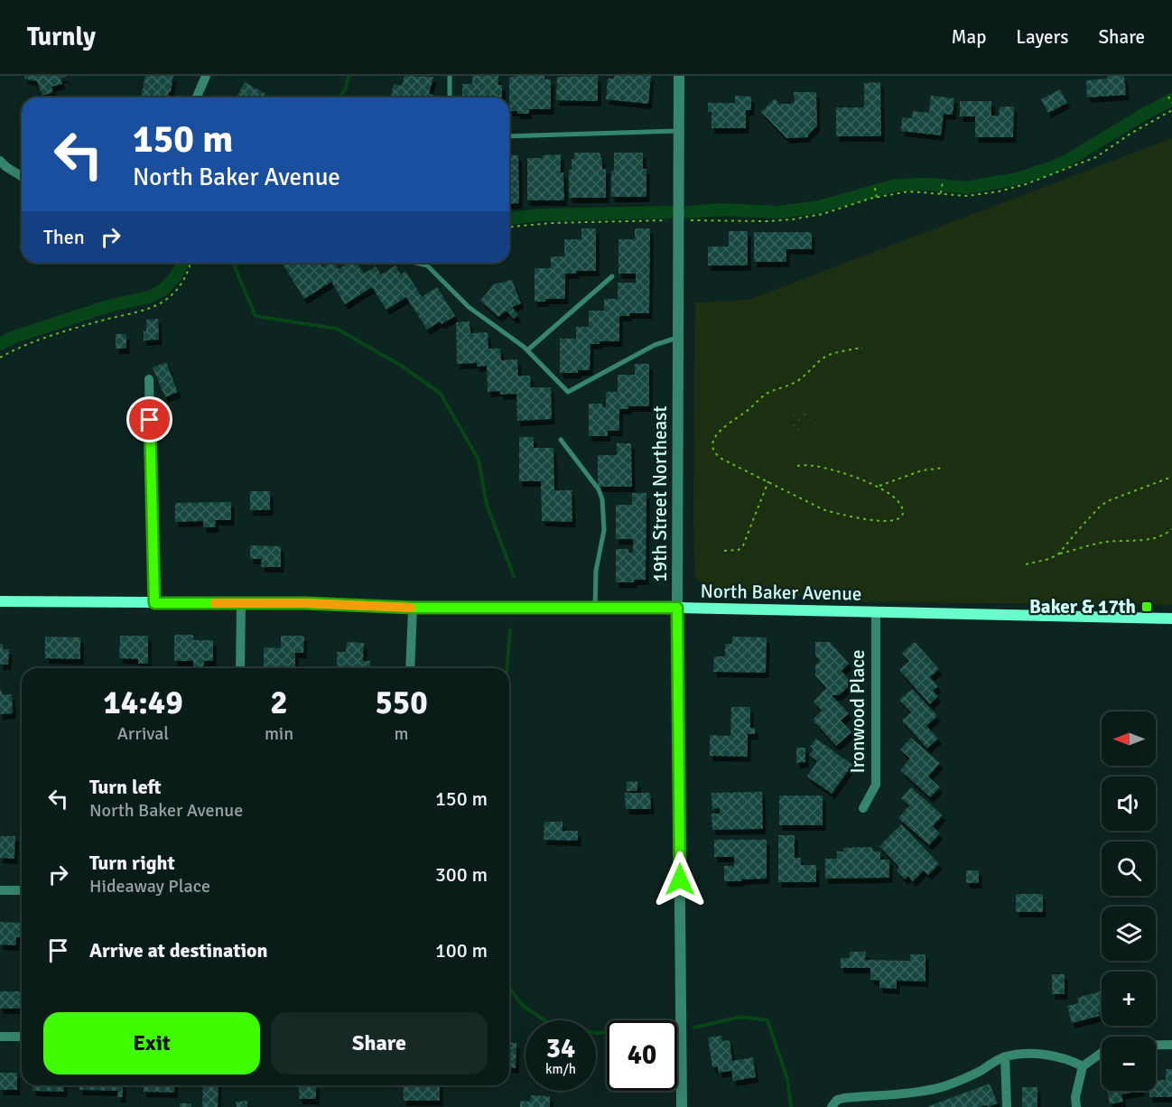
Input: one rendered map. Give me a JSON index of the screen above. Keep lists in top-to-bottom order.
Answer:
{
  "streets": {
    "main road": ["North Baker Avenue"],
    "street": ["19th Street Northeast", "Ironwood Place"]
  },
  "crossings": [
    ["19th Street Northeast", "North Baker Avenue"],
    ["North Baker Avenue", "Ironwood Place"]
  ],
  "places": {
    "transit": ["Baker & 17th"]
  },
  "north": "left",
  "page": {
    "header": "Turnly",
    "nav": ["Map", "Layers", "Share"],
    "turn": ["150 m", "North Baker Avenue"],
    "then": "Then",
    "eta": [
      "14:49",
      "Arrival",
      "2",
      "min",
      "550",
      "m"
    ],
    "map_buttons": ["+", "−"],
    "list": [
      {
        "name": "Turn left",
        "note": "North Baker Avenue",
        "value": "150 m"
      },
      {
        "name": "Turn right",
        "note": "Hideaway Place",
        "value": "300 m"
      },
      {
        "name": "Arrive at destination",
        "value": "100 m"
      }
    ],
    "buttons": ["Exit", "Share"],
    "speed": "34 km/h",
    "limit": "40"
  }
}
